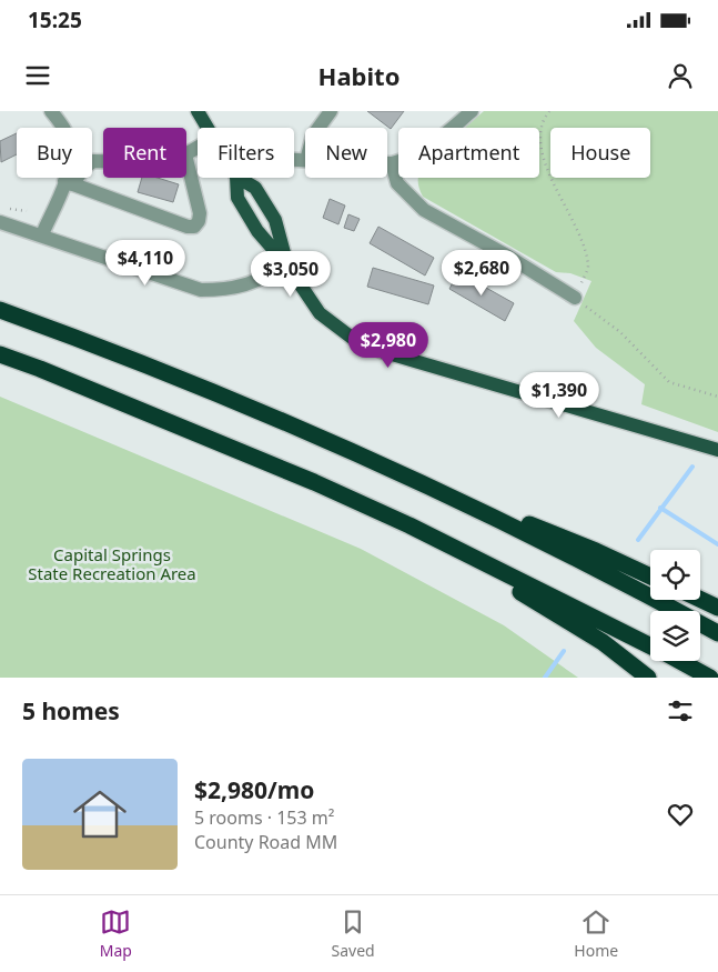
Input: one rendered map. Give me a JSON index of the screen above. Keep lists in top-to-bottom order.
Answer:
{
  "parks": ["Capital Springs State Recreation Area"],
  "page": {
    "status": "15:25",
    "header": "Habito",
    "chip": [
      "Buy",
      "Rent",
      "Filters",
      "New",
      "Apartment",
      "House"
    ],
    "price": [
      "$4,110",
      "$2,680",
      "$3,050",
      "$2,980",
      "$1,390"
    ],
    "heading": "5 homes",
    "list": [
      {
        "name": "$2,980/mo",
        "note": "5 rooms · 153 m² · County Road MM"
      }
    ],
    "tabs": ["Map", "Saved", "Home"]
  }
}
